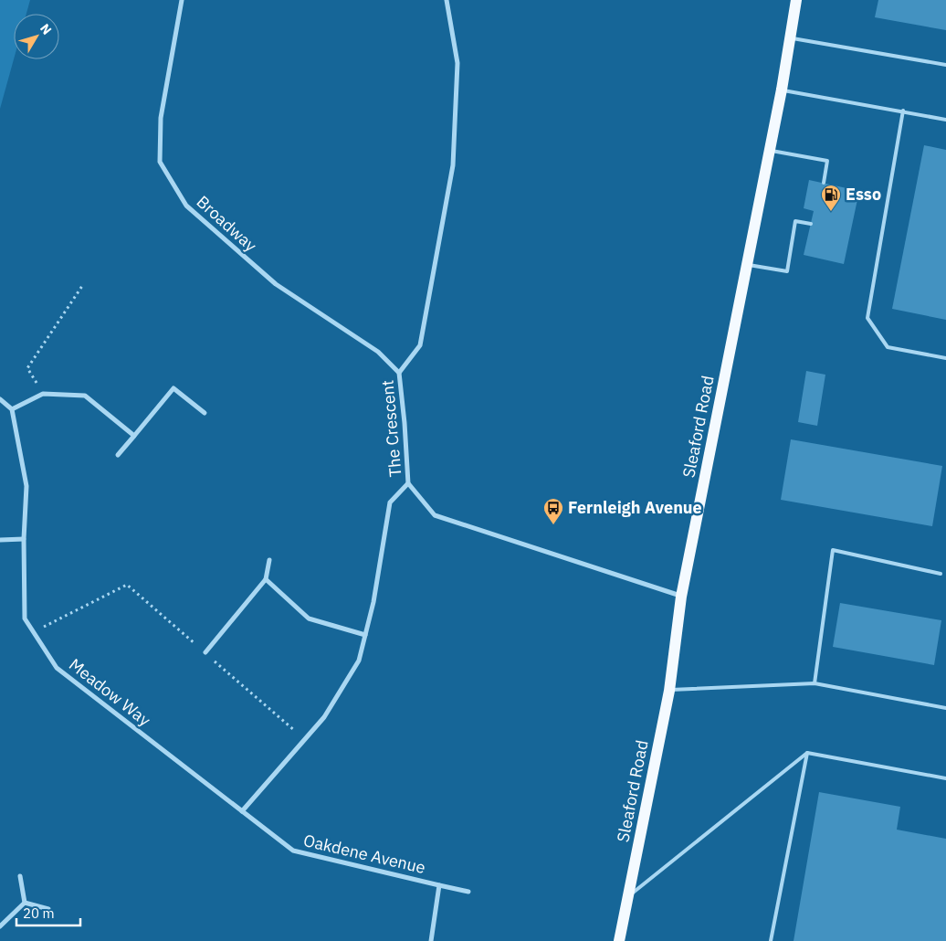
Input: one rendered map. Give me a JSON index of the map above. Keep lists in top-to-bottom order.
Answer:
{
  "streets": {
    "main road": ["Sleaford Road"],
    "street": [
      "Broadway",
      "The Crescent",
      "Meadow Way",
      "Oakdene Avenue"
    ]
  },
  "crossings": [
    ["Broadway", "The Crescent"],
    ["Sleaford Road", "The Crescent"],
    ["Meadow Way", "Oakdene Avenue"]
  ],
  "places": {
    "fuel station": ["Esso"],
    "bus stop": ["Fernleigh Avenue"]
  },
  "scale_bar": "20 m",
  "north": "top right"
}
